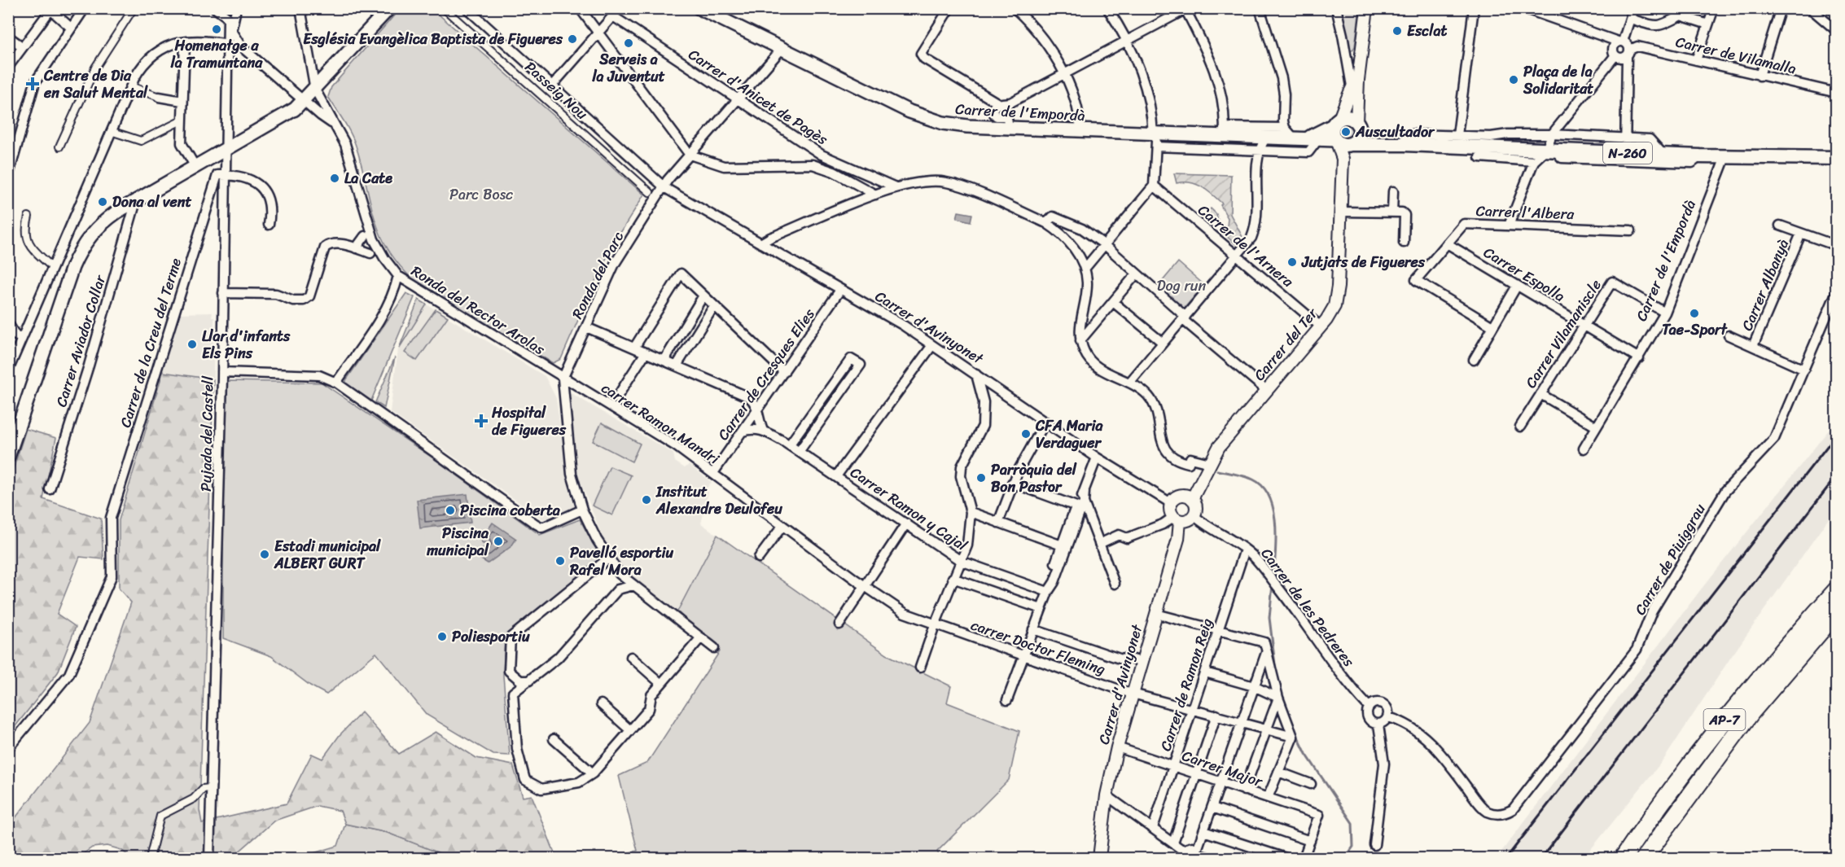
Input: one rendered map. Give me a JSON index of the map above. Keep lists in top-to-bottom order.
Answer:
{
  "streets": {
    "highway": ["AP-7"],
    "main road": ["Carrer de l'Empordà", "N-260"],
    "street": [
      "Carrer de Vilamalla",
      "Passeig Nou",
      "Carrer d'Anicet de Pagès",
      "Carrer l'Albera",
      "Carrer de l'Arnera",
      "Carrer Espolla",
      "Ronda del Parc",
      "Carrer Albanyà",
      "Ronda del Rector Arolas",
      "Carrer d'Avinyonet",
      "Carrer Vilamaniscle",
      "Carrer Aviador Collar",
      "Carrer de la Creu del Terme",
      "Carrer del Ter",
      "Carrer de Cresques Elies",
      "carrer Ramon Mandri",
      "Pujada del Castell",
      "Carrer Ramon y Cajal",
      "Carrer de Piuiggrau",
      "Carrer de les Pedreres",
      "carrer Doctor Fleming",
      "Carrer de Ramon Reig",
      "Carrer Major"
    ]
  },
  "crossings": [
    ["Passeig Nou", "Ronda del Parc"],
    ["Passeig Nou", "Carrer d'Avinyonet"],
    ["Carrer d'Anicet de Pagès", "Ronda del Parc"],
    ["Carrer de l'Empordà", "N-260"],
    ["Carrer de l'Empordà", "Carrer Espolla"],
    ["Carrer de l'Empordà", "Ronda del Parc"],
    ["Carrer de l'Empordà", "Carrer Vilamaniscle"],
    ["Carrer de l'Empordà", "Carrer del Ter"],
    ["N-260", "Carrer del Ter"],
    ["Carrer l'Albera", "Carrer Espolla"],
    ["Carrer de l'Arnera", "Carrer del Ter"],
    ["Carrer Espolla", "Carrer Vilamaniscle"],
    ["Ronda del Parc", "Ronda del Rector Arolas"],
    ["Ronda del Parc", "Carrer d'Avinyonet"],
    ["Ronda del Parc", "carrer Ramon Mandri"],
    ["Carrer Albanyà", "Carrer de Piuiggrau"],
    ["Ronda del Rector Arolas", "carrer Ramon Mandri"],
    ["Carrer d'Avinyonet", "Carrer del Ter"],
    ["Carrer d'Avinyonet", "Carrer de Cresques Elies"],
    ["Carrer d'Avinyonet", "Carrer de les Pedreres"],
    ["Carrer d'Avinyonet", "carrer Doctor Fleming"],
    ["Carrer d'Avinyonet", "Carrer Major"],
    ["Carrer de la Creu del Terme", "Pujada del Castell"],
    ["Carrer del Ter", "Carrer de les Pedreres"],
    ["Carrer de Cresques Elies", "carrer Ramon Mandri"],
    ["carrer Ramon Mandri", "carrer Doctor Fleming"],
    ["Carrer de Piuiggrau", "Carrer de les Pedreres"],
    ["Carrer de les Pedreres", "Carrer de Ramon Reig"],
    ["carrer Doctor Fleming", "Carrer de Ramon Reig"],
    ["Carrer de Ramon Reig", "Carrer Major"]
  ],
  "parks": ["Parc Bosc", "Dog run"],
  "places": {
    "other": [
      "Homenatge a la Tramuntana",
      "Esclat",
      "Església Evangèlica Baptista de Figueres",
      "Serveis a la Juventut",
      "Plaça de la Solidaritat",
      "Auscultador",
      "La Cate",
      "Dona al vent",
      "Jutjats de Figueres",
      "Tae-Sport",
      "Llar d'infants Els Pins",
      "CFA Maria Verdaguer",
      "Parròquia del Bon Pastor",
      "Institut Alexandre Deulofeu",
      "Piscina coberta",
      "Piscina municipal",
      "Estadi municipal ALBERT GURT",
      "Pavelló esportiu Rafel Mora",
      "Poliesportiu"
    ],
    "health": ["Centre de Dia en Salut Mental", "Hospital de Figueres"]
  }
}
